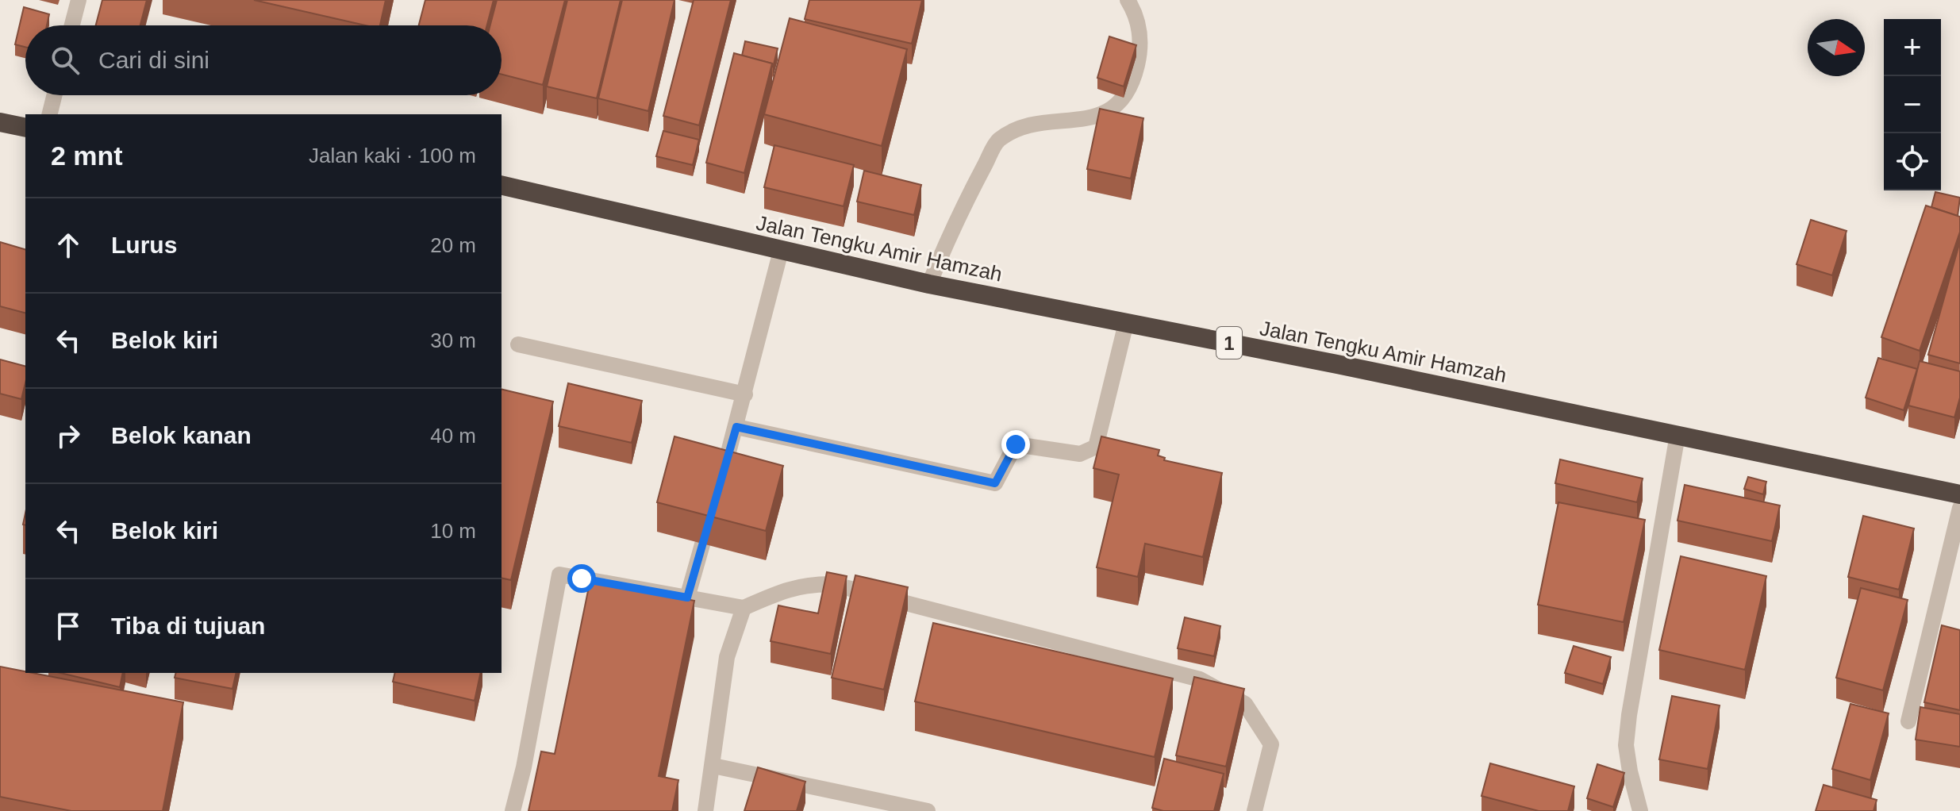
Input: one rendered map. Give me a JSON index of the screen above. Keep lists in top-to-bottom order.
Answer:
{
  "streets": {
    "highway": ["Jalan Tengku Amir Hamzah", "1"]
  },
  "north": "right",
  "page": {
    "map_buttons": ["+", "−"],
    "search": "Cari di sini",
    "heading": ["2 mnt", "Jalan kaki · 100 m"],
    "list": [
      ["Lurus", "20 m"],
      ["Belok kiri", "30 m"],
      ["Belok kanan", "40 m"],
      ["Belok kiri", "10 m"],
      "Tiba di tujuan"
    ]
  }
}
